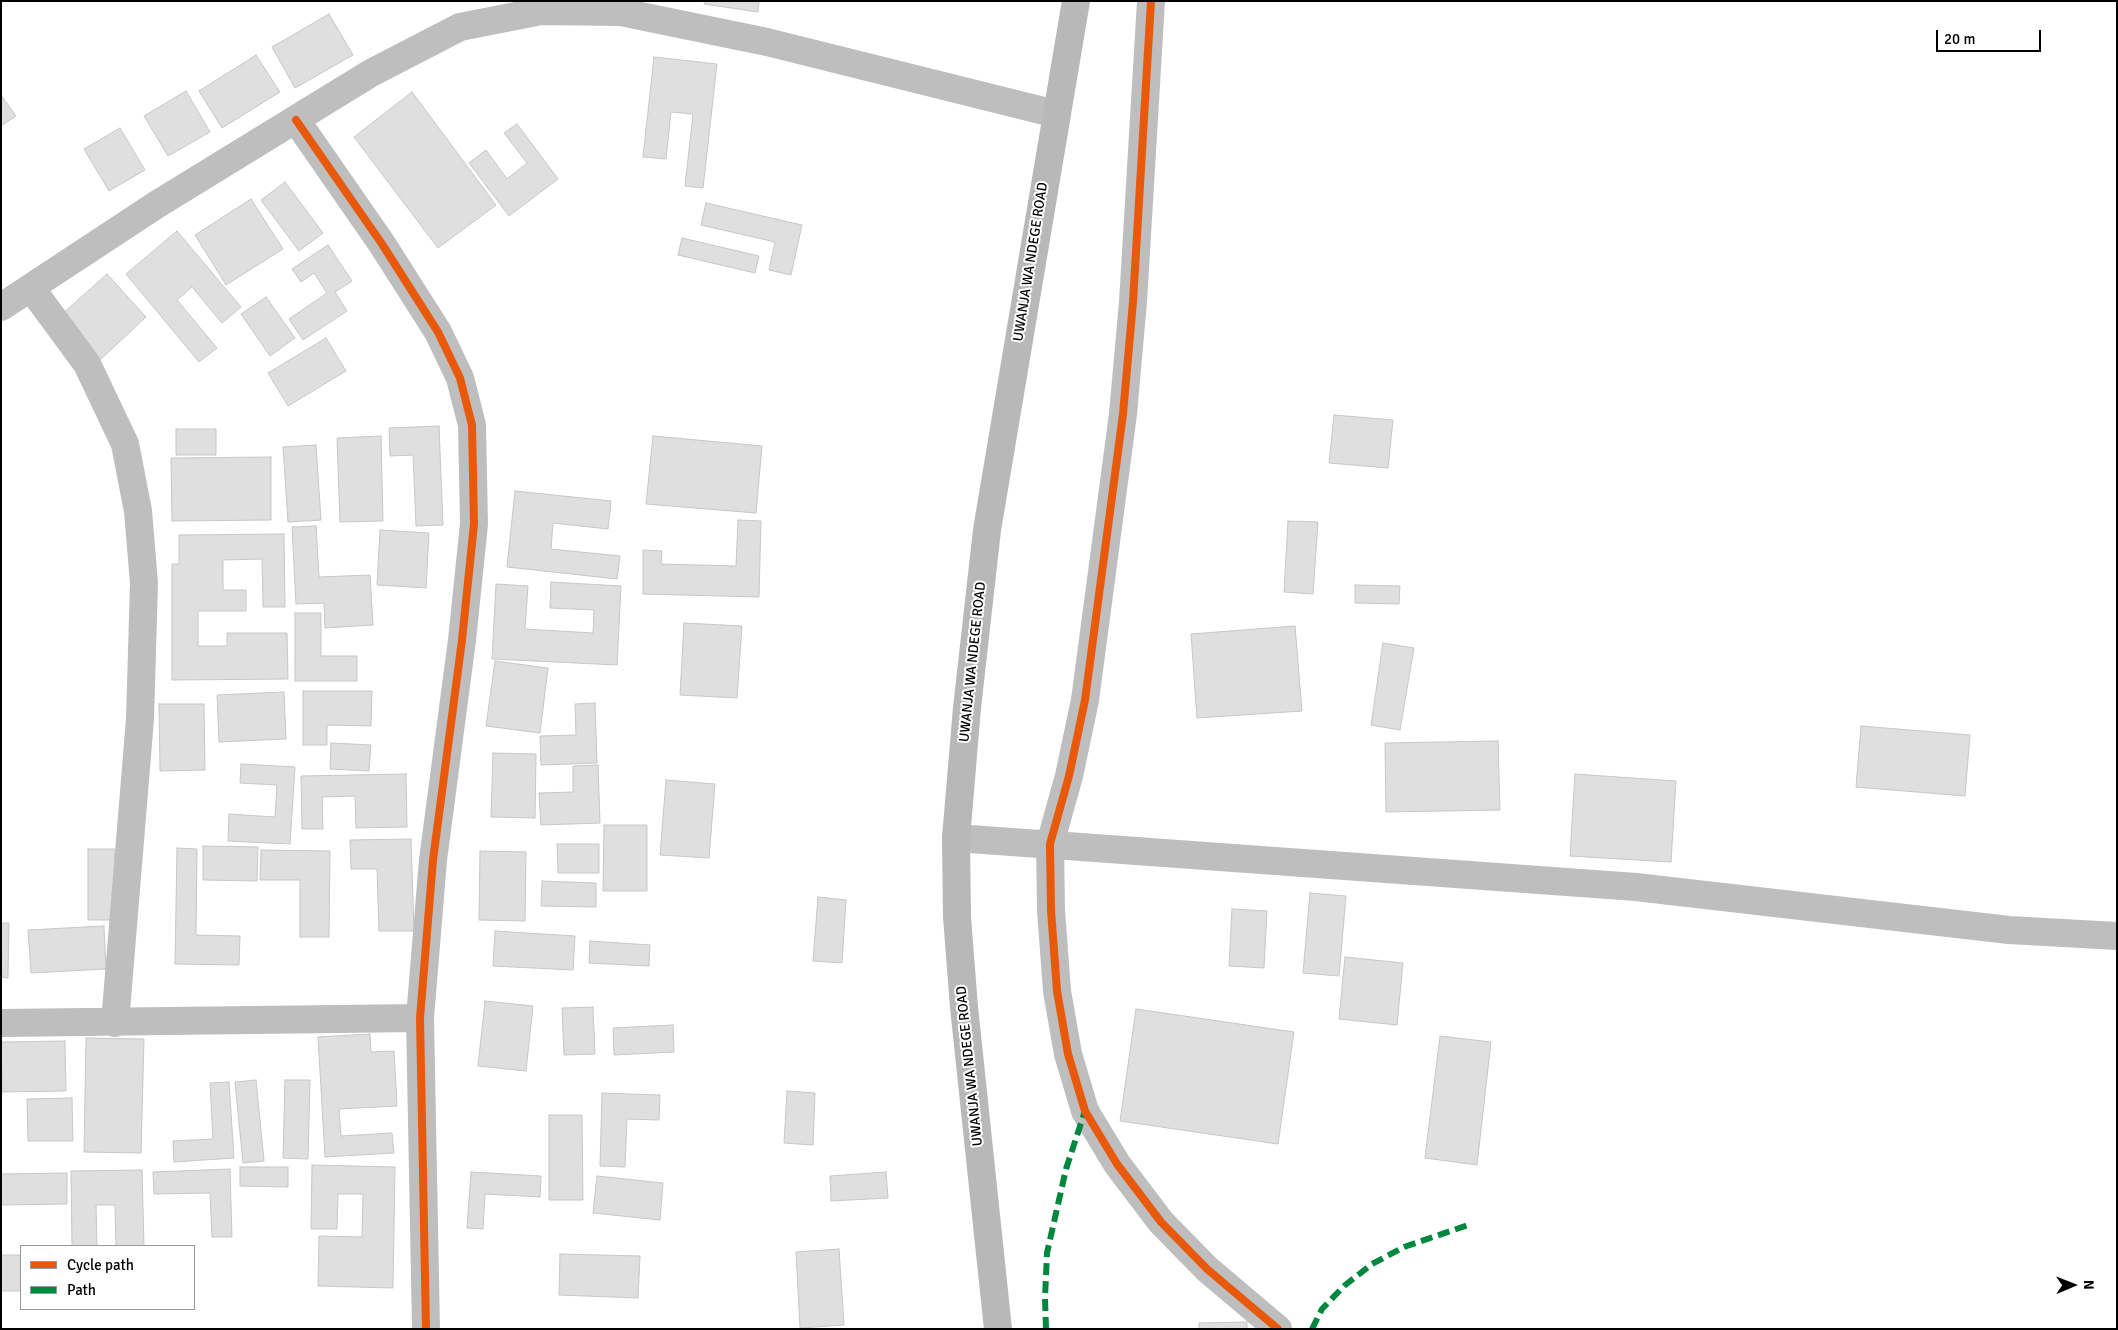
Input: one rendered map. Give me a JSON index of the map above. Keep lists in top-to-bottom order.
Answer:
{
  "streets": {
    "main road": ["UWANJA WA NDEGE ROAD"]
  },
  "legend": ["Cycle path", "Path"],
  "scale_bar": "20 m",
  "north": "right"
}
